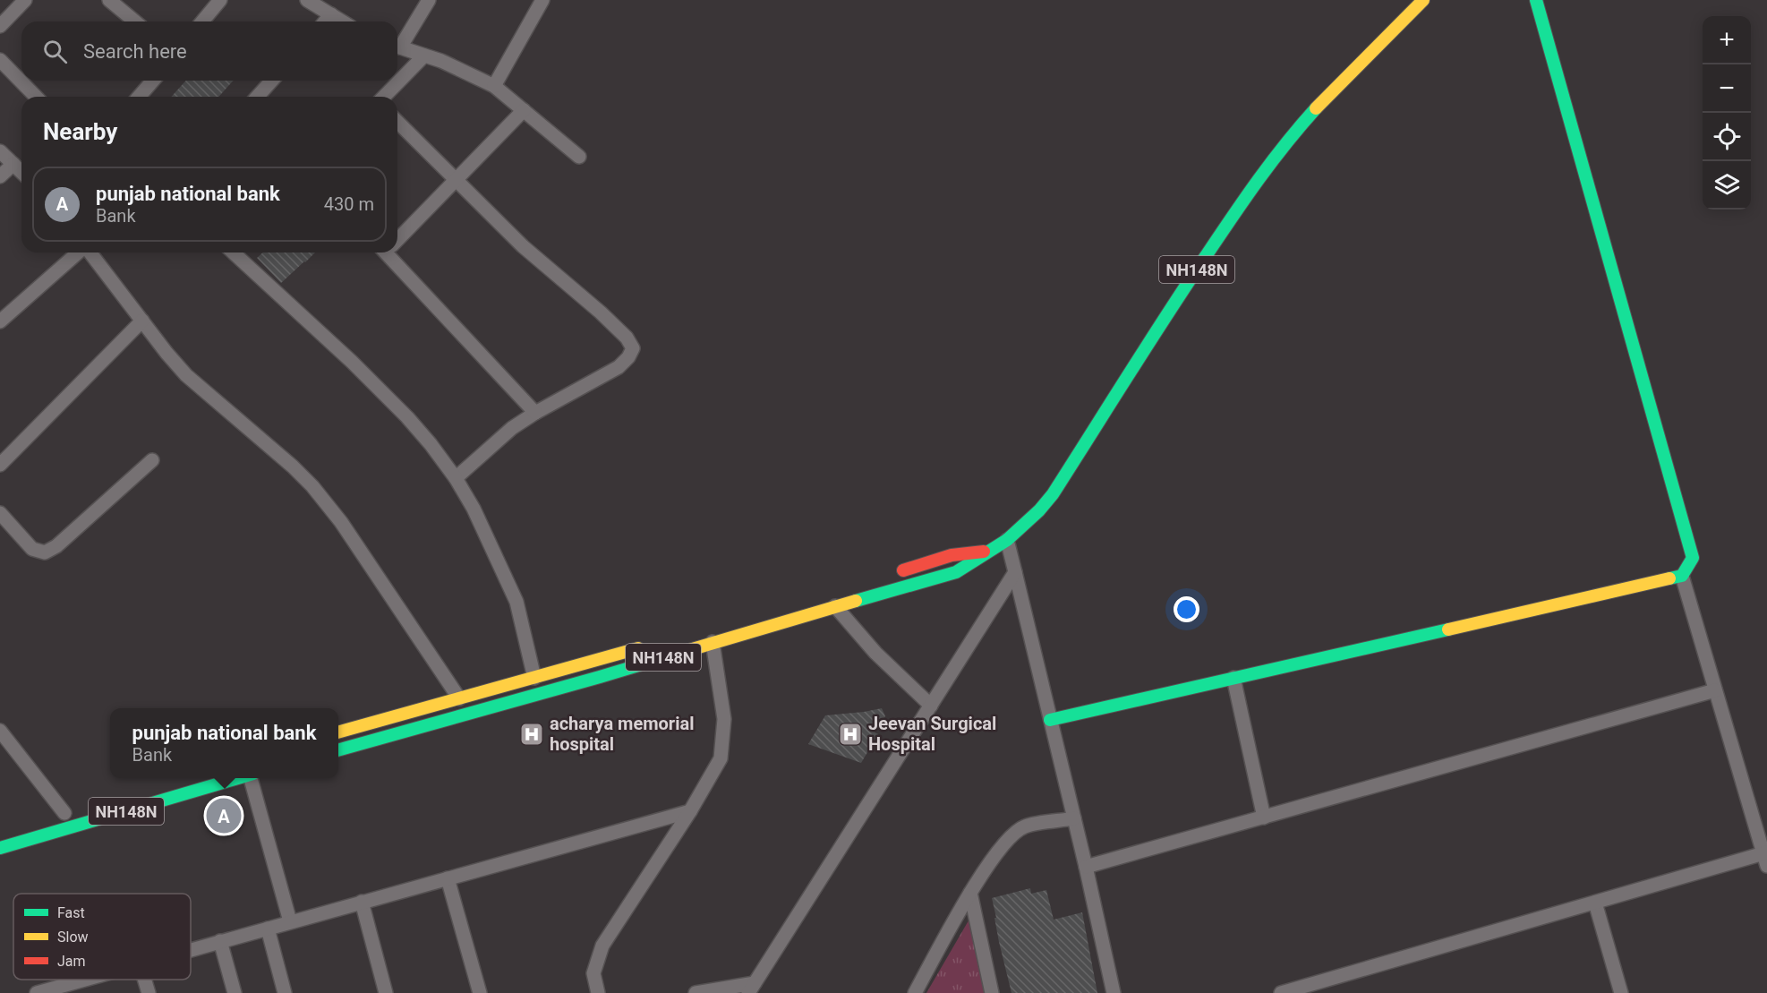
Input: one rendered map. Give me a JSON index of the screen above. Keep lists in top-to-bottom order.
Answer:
{
  "streets": {
    "main road": ["NH148N"]
  },
  "places": {
    "hospital": ["acharya memorial hospital", "Jeevan Surgical Hospital"]
  },
  "legend": ["Fast", "Slow", "Jam"],
  "page": {
    "map_buttons": ["+", "−"],
    "search": "Search here",
    "heading": "Nearby",
    "list": [
      {
        "mark": "A",
        "name": "punjab national bank",
        "note": "Bank",
        "value": "430 m"
      }
    ],
    "popup": ["punjab national bank", "Bank"],
    "pins": "A"
  }
}
